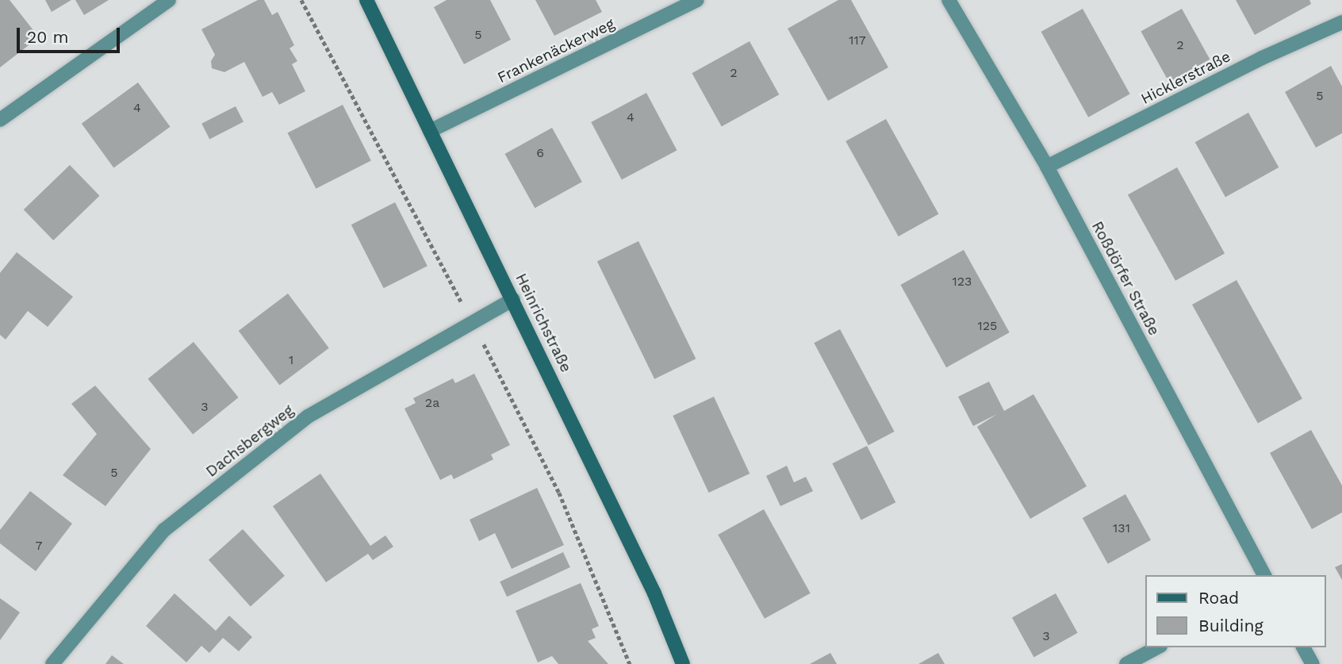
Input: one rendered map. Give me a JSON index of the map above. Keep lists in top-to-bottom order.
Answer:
{
  "streets": {
    "main road": ["Heinrichstraße"],
    "street": [
      "Frankenäckerweg",
      "Hicklerstraße",
      "Roßdörfer Straße",
      "Dachsbergweg"
    ]
  },
  "crossings": [
    ["Frankenäckerweg", "Heinrichstraße"],
    ["Hicklerstraße", "Roßdörfer Straße"],
    ["Heinrichstraße", "Dachsbergweg"]
  ],
  "house_numbers": [
    "5",
    "117",
    "2",
    "2",
    "5",
    "4",
    "4",
    "6",
    "123",
    "125",
    "1",
    "2a",
    "3",
    "5",
    "131",
    "7",
    "3"
  ],
  "legend": ["Road", "Building"],
  "scale_bar": "20 m"
}
